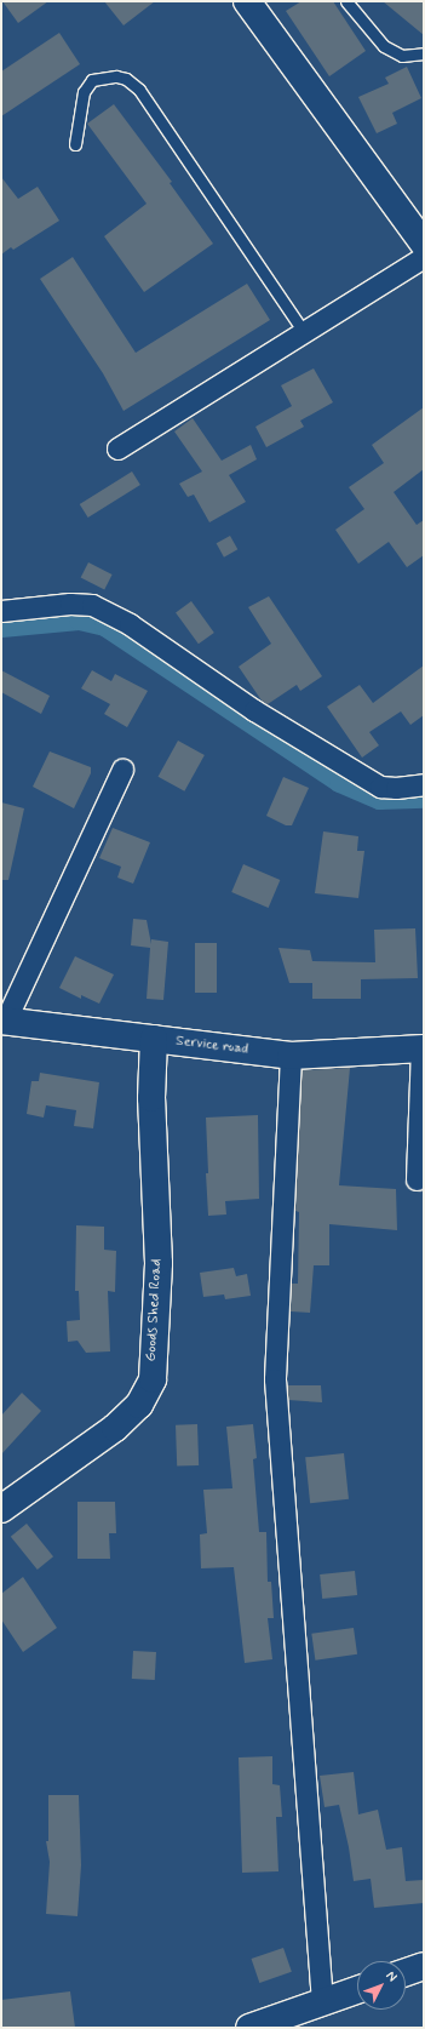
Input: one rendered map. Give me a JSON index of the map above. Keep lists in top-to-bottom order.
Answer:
{
  "streets": {
    "street": ["Service road", "Goods Shed Road"]
  },
  "crossings": [
    ["Service road", "Goods Shed Road"]
  ],
  "north": "top right"
}
